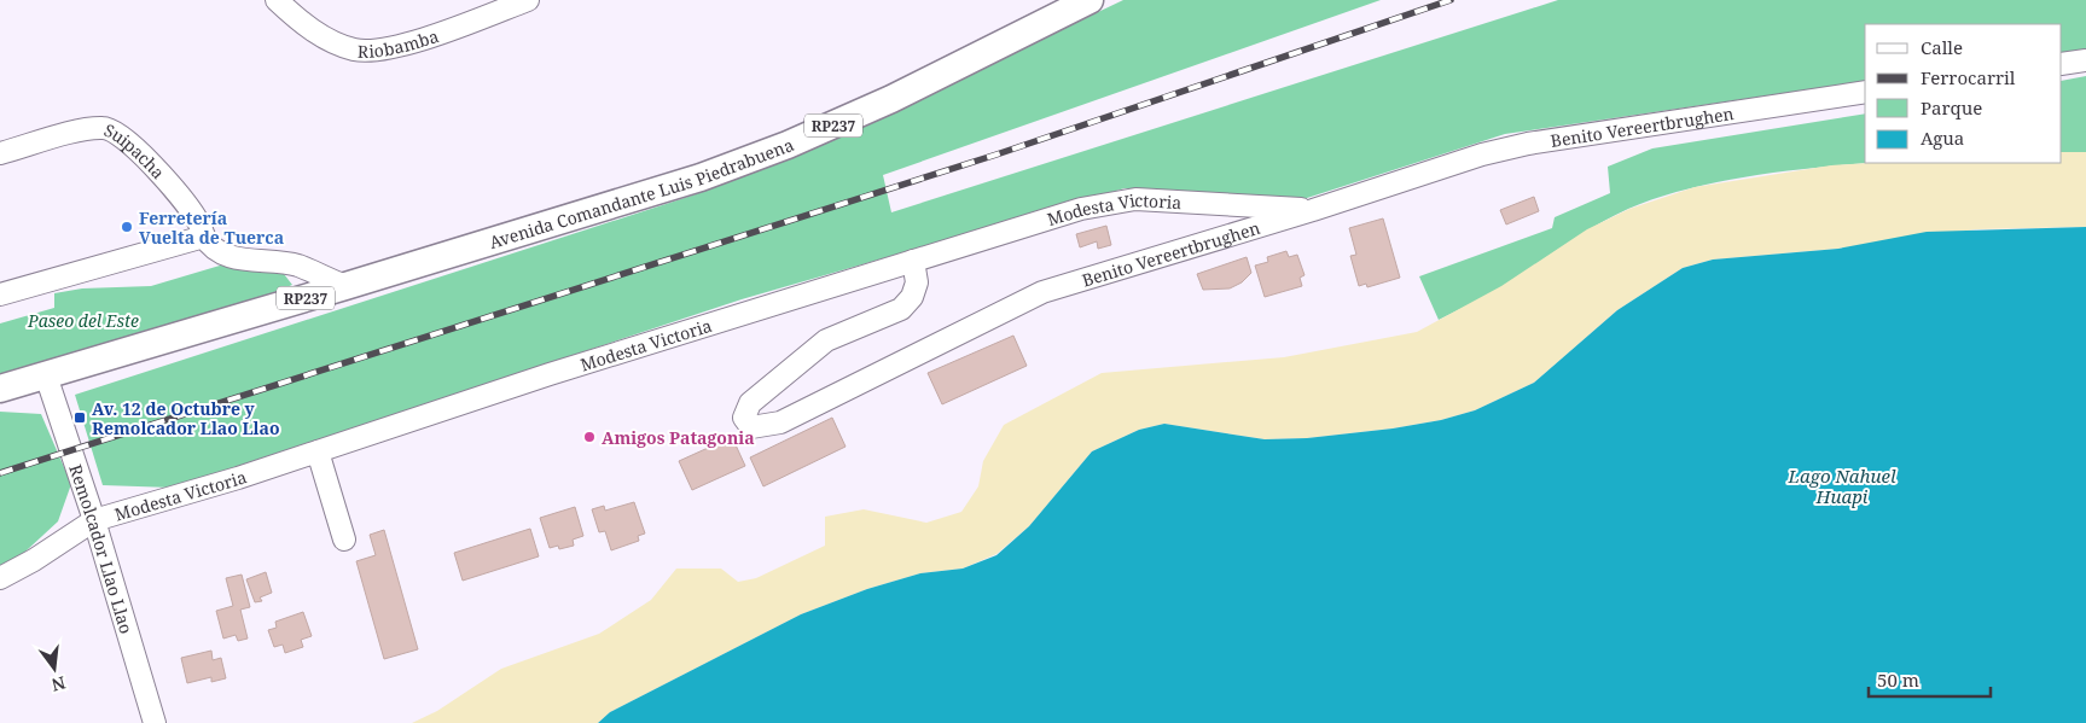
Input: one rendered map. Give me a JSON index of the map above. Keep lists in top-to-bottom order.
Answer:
{
  "streets": {
    "main road": ["RP237", "Avenida Comandante Luis Piedrabuena"],
    "street": [
      "Riobamba",
      "Benito Vereertbrughen",
      "Suipacha",
      "Modesta Victoria",
      "Remolcador Llao Llao"
    ]
  },
  "crossings": [
    ["Benito Vereertbrughen", "Modesta Victoria"],
    ["Avenida Comandante Luis Piedrabuena", "Remolcador Llao Llao"],
    ["Modesta Victoria", "Remolcador Llao Llao"]
  ],
  "water": ["Lago Nahuel Huapi"],
  "parks": ["Paseo del Este"],
  "places": {
    "other": ["Ferretería Vuelta de Tuerca", "Amigos Patagonia"],
    "transit": ["Av. 12 de Octubre y Remolcador Llao Llao"]
  },
  "legend": [
    "Calle",
    "Ferrocarril",
    "Parque",
    "Agua"
  ],
  "scale_bar": "50 m",
  "north": "bottom"
}
